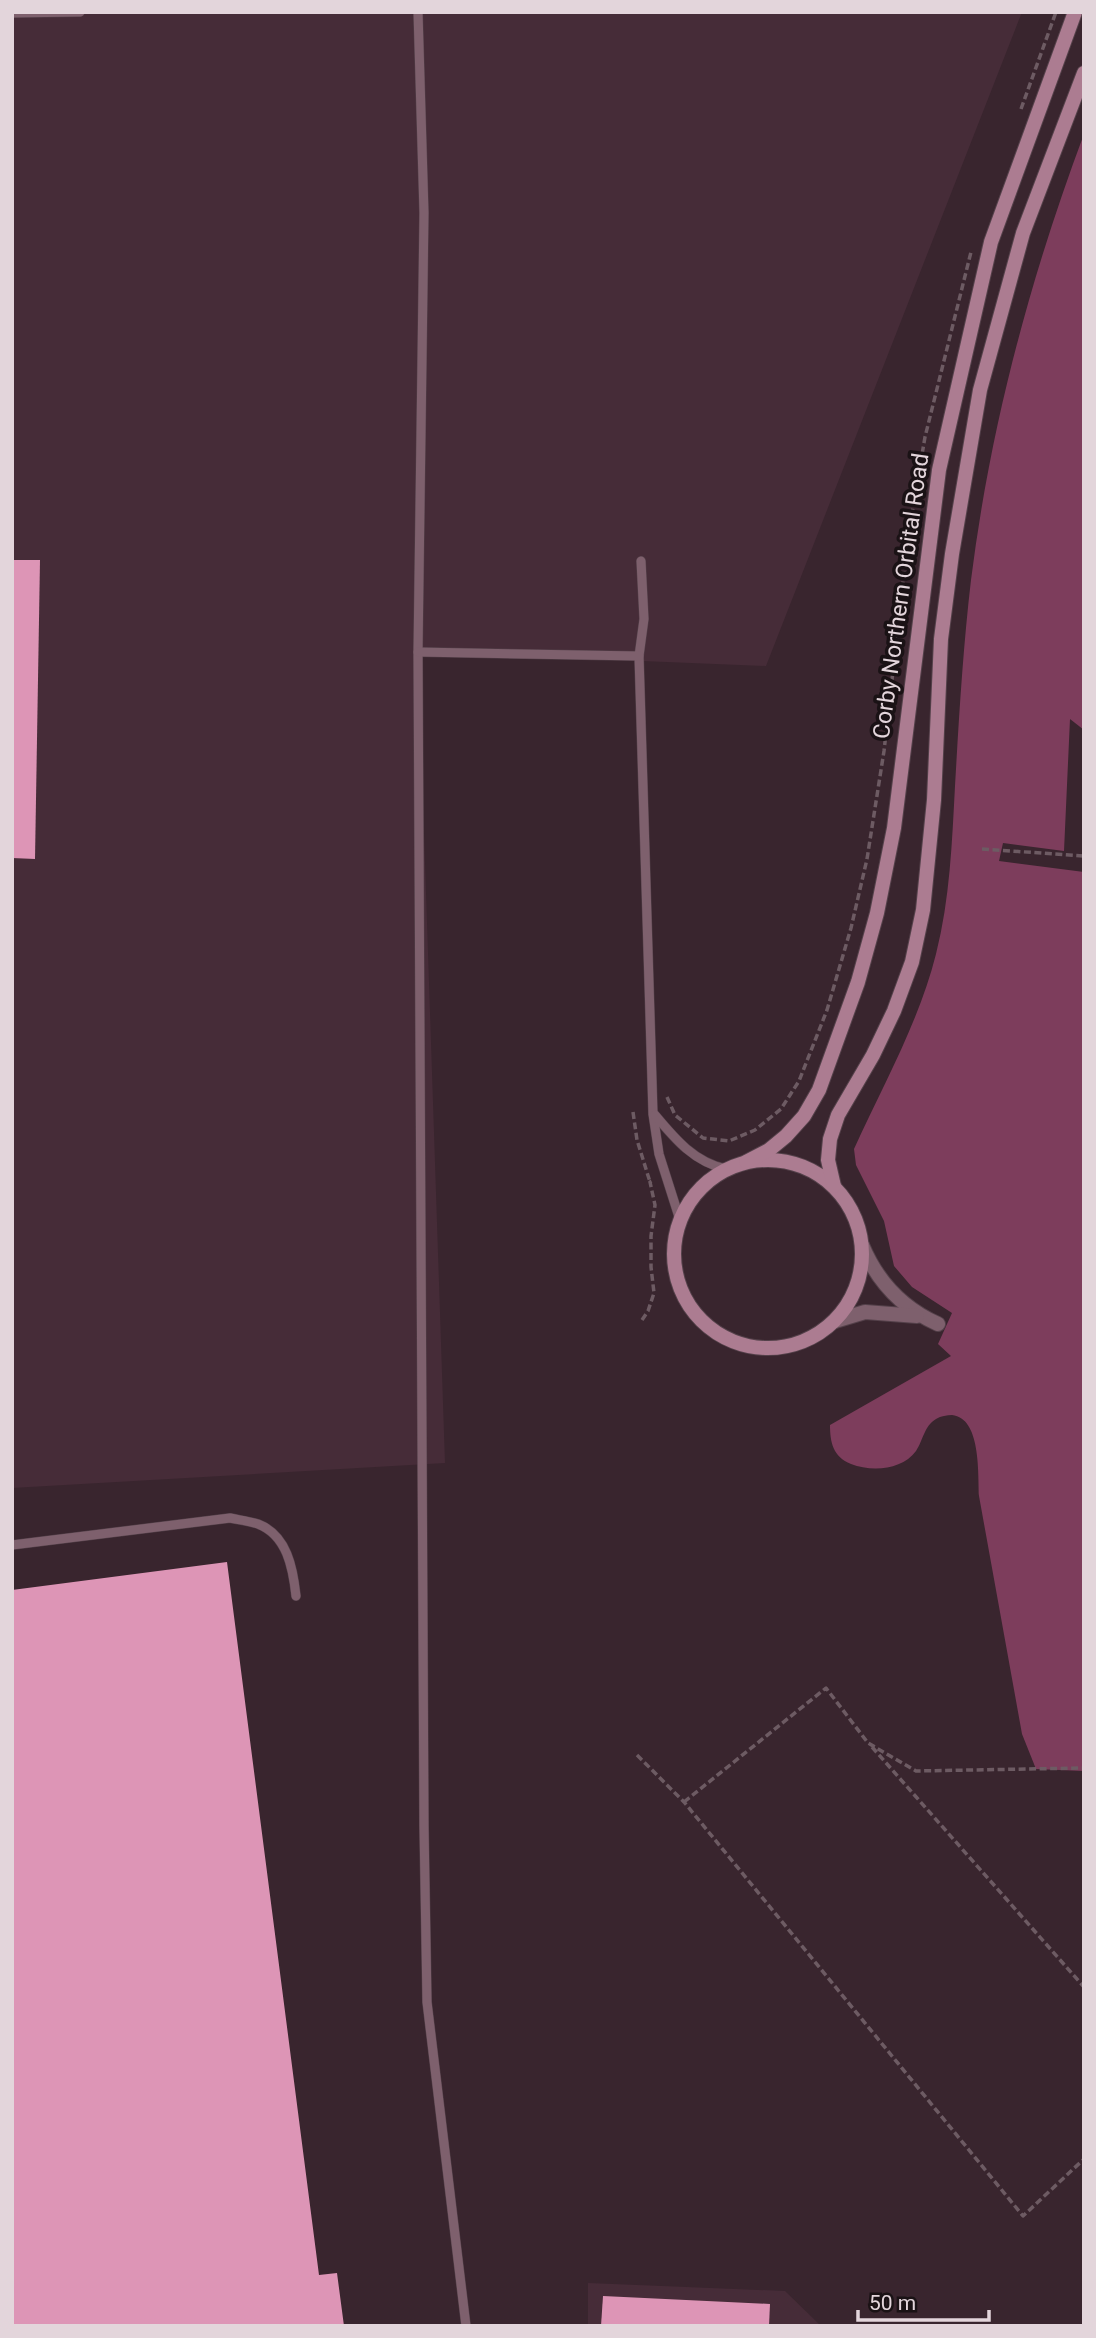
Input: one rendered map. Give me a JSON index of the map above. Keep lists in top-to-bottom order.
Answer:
{
  "streets": {
    "street": ["Corby Northern Orbital Road"]
  },
  "scale_bar": "50 m"
}
